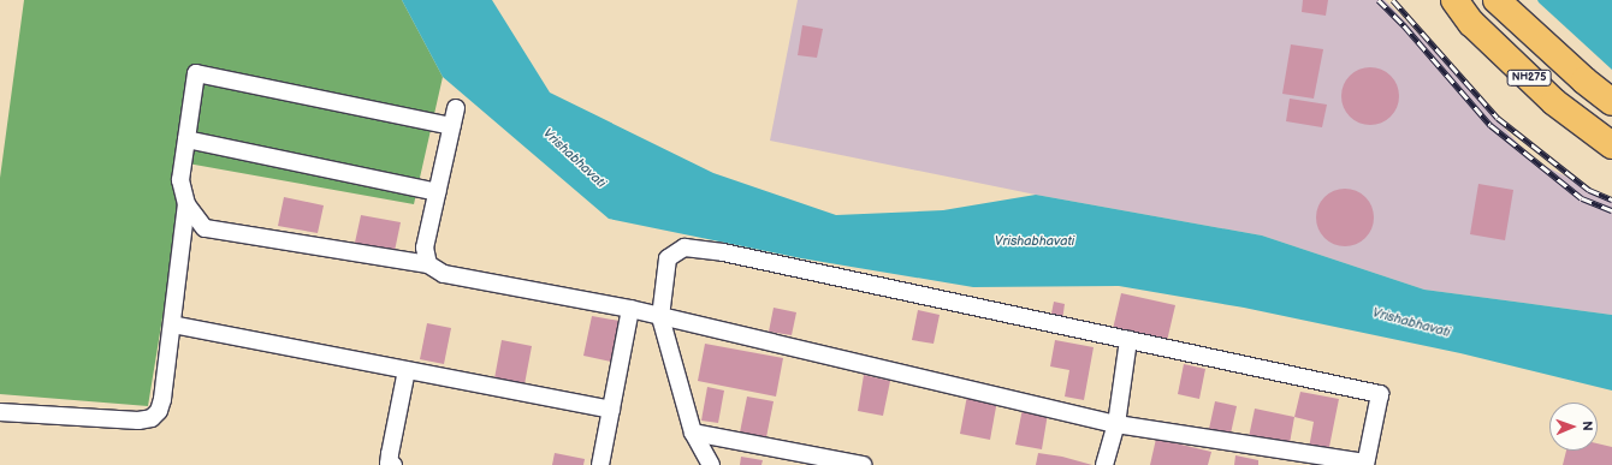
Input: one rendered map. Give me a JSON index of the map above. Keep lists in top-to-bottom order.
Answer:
{
  "streets": {
    "highway": ["NH275"]
  },
  "water": ["Vrishabhavati"],
  "north": "right"
}
